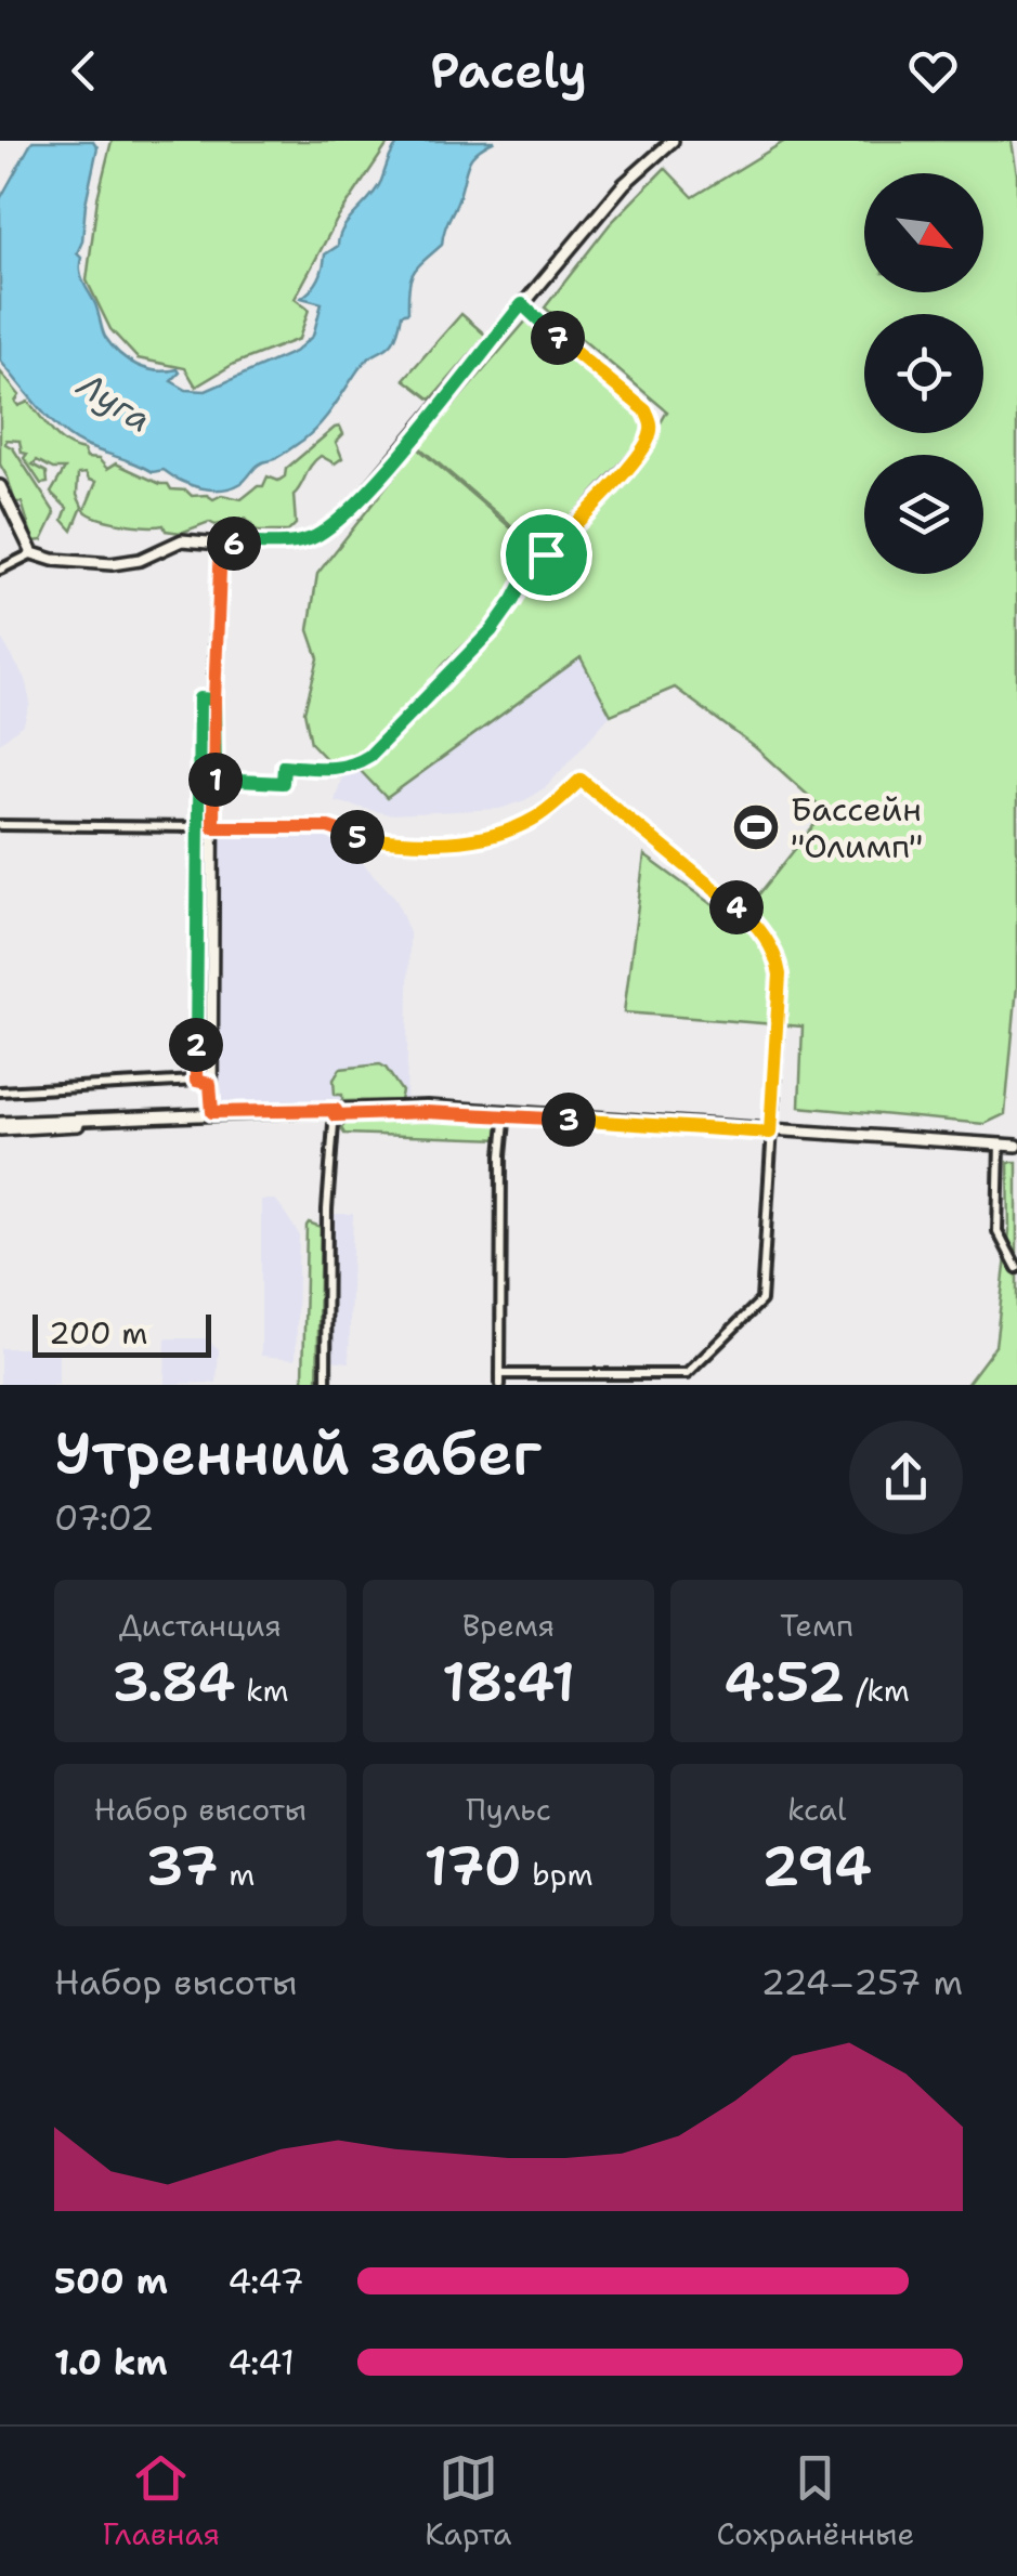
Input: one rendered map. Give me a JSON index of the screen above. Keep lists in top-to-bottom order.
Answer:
{
  "water": ["Луга"],
  "places": {
    "sports": ["Бассейн \"Олимп\""]
  },
  "scale_bar": "200 m",
  "north": "bottom right",
  "page": {
    "header": "Pacely",
    "pins": [
      "7",
      "6",
      "1",
      "5",
      "4",
      "2",
      "3"
    ],
    "scale": "200 m",
    "heading": ["Утренний забег", "07:02"],
    "stats": [
      ["Дистанция", "3.84 km"],
      ["Время", "18:41"],
      ["Темп", "4:52 /km"],
      ["Набор высоты", "37 m"],
      ["Пульс", "170 bpm"],
      ["kcal", "294"]
    ],
    "chart": ["Набор высоты", "224–257 m"],
    "list": [
      {
        "name": "500 m",
        "note": "4:47"
      },
      {
        "name": "1.0 km",
        "note": "4:41"
      }
    ],
    "tabs": ["Главная", "Карта", "Сохранённые"]
  }
}
